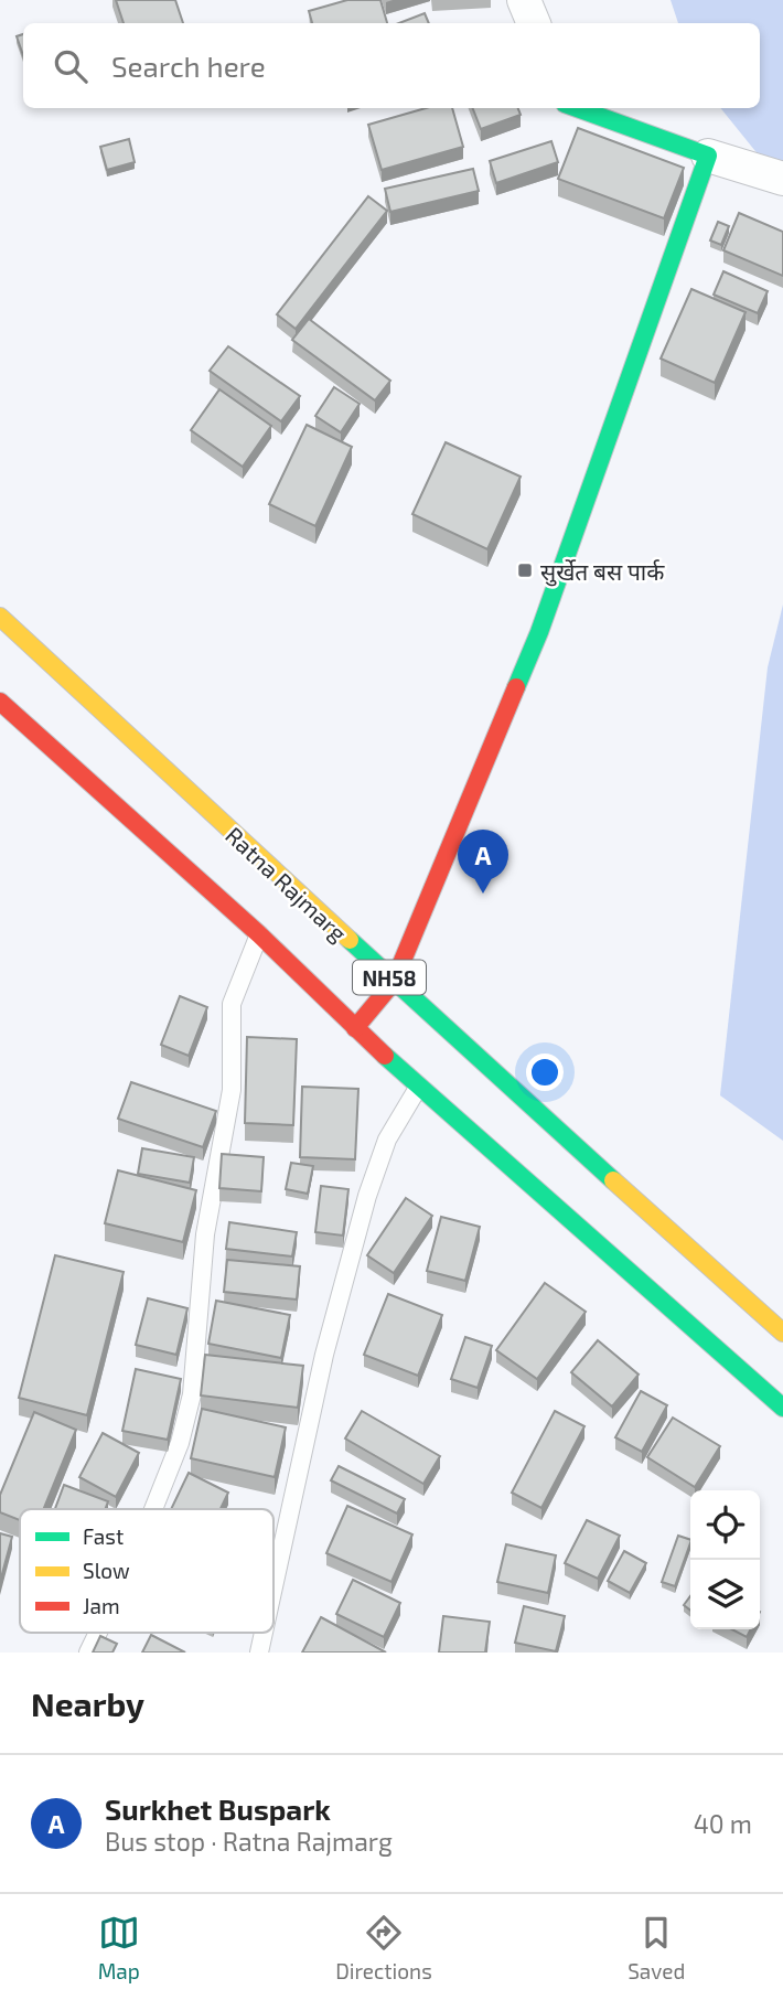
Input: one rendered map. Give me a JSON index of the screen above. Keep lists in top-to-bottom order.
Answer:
{
  "streets": {
    "main road": ["Ratna Rajmarg", "NH58"]
  },
  "places": {
    "transit": ["सुर्खेत बस पार्क"]
  },
  "legend": ["Fast", "Slow", "Jam"],
  "page": {
    "search": "Search here",
    "pins": "A",
    "heading": "Nearby",
    "list": [
      {
        "mark": "A",
        "name": "Surkhet Buspark",
        "note": "Bus stop · Ratna Rajmarg",
        "value": "40 m"
      }
    ],
    "nav": ["Map", "Directions", "Saved"]
  }
}
